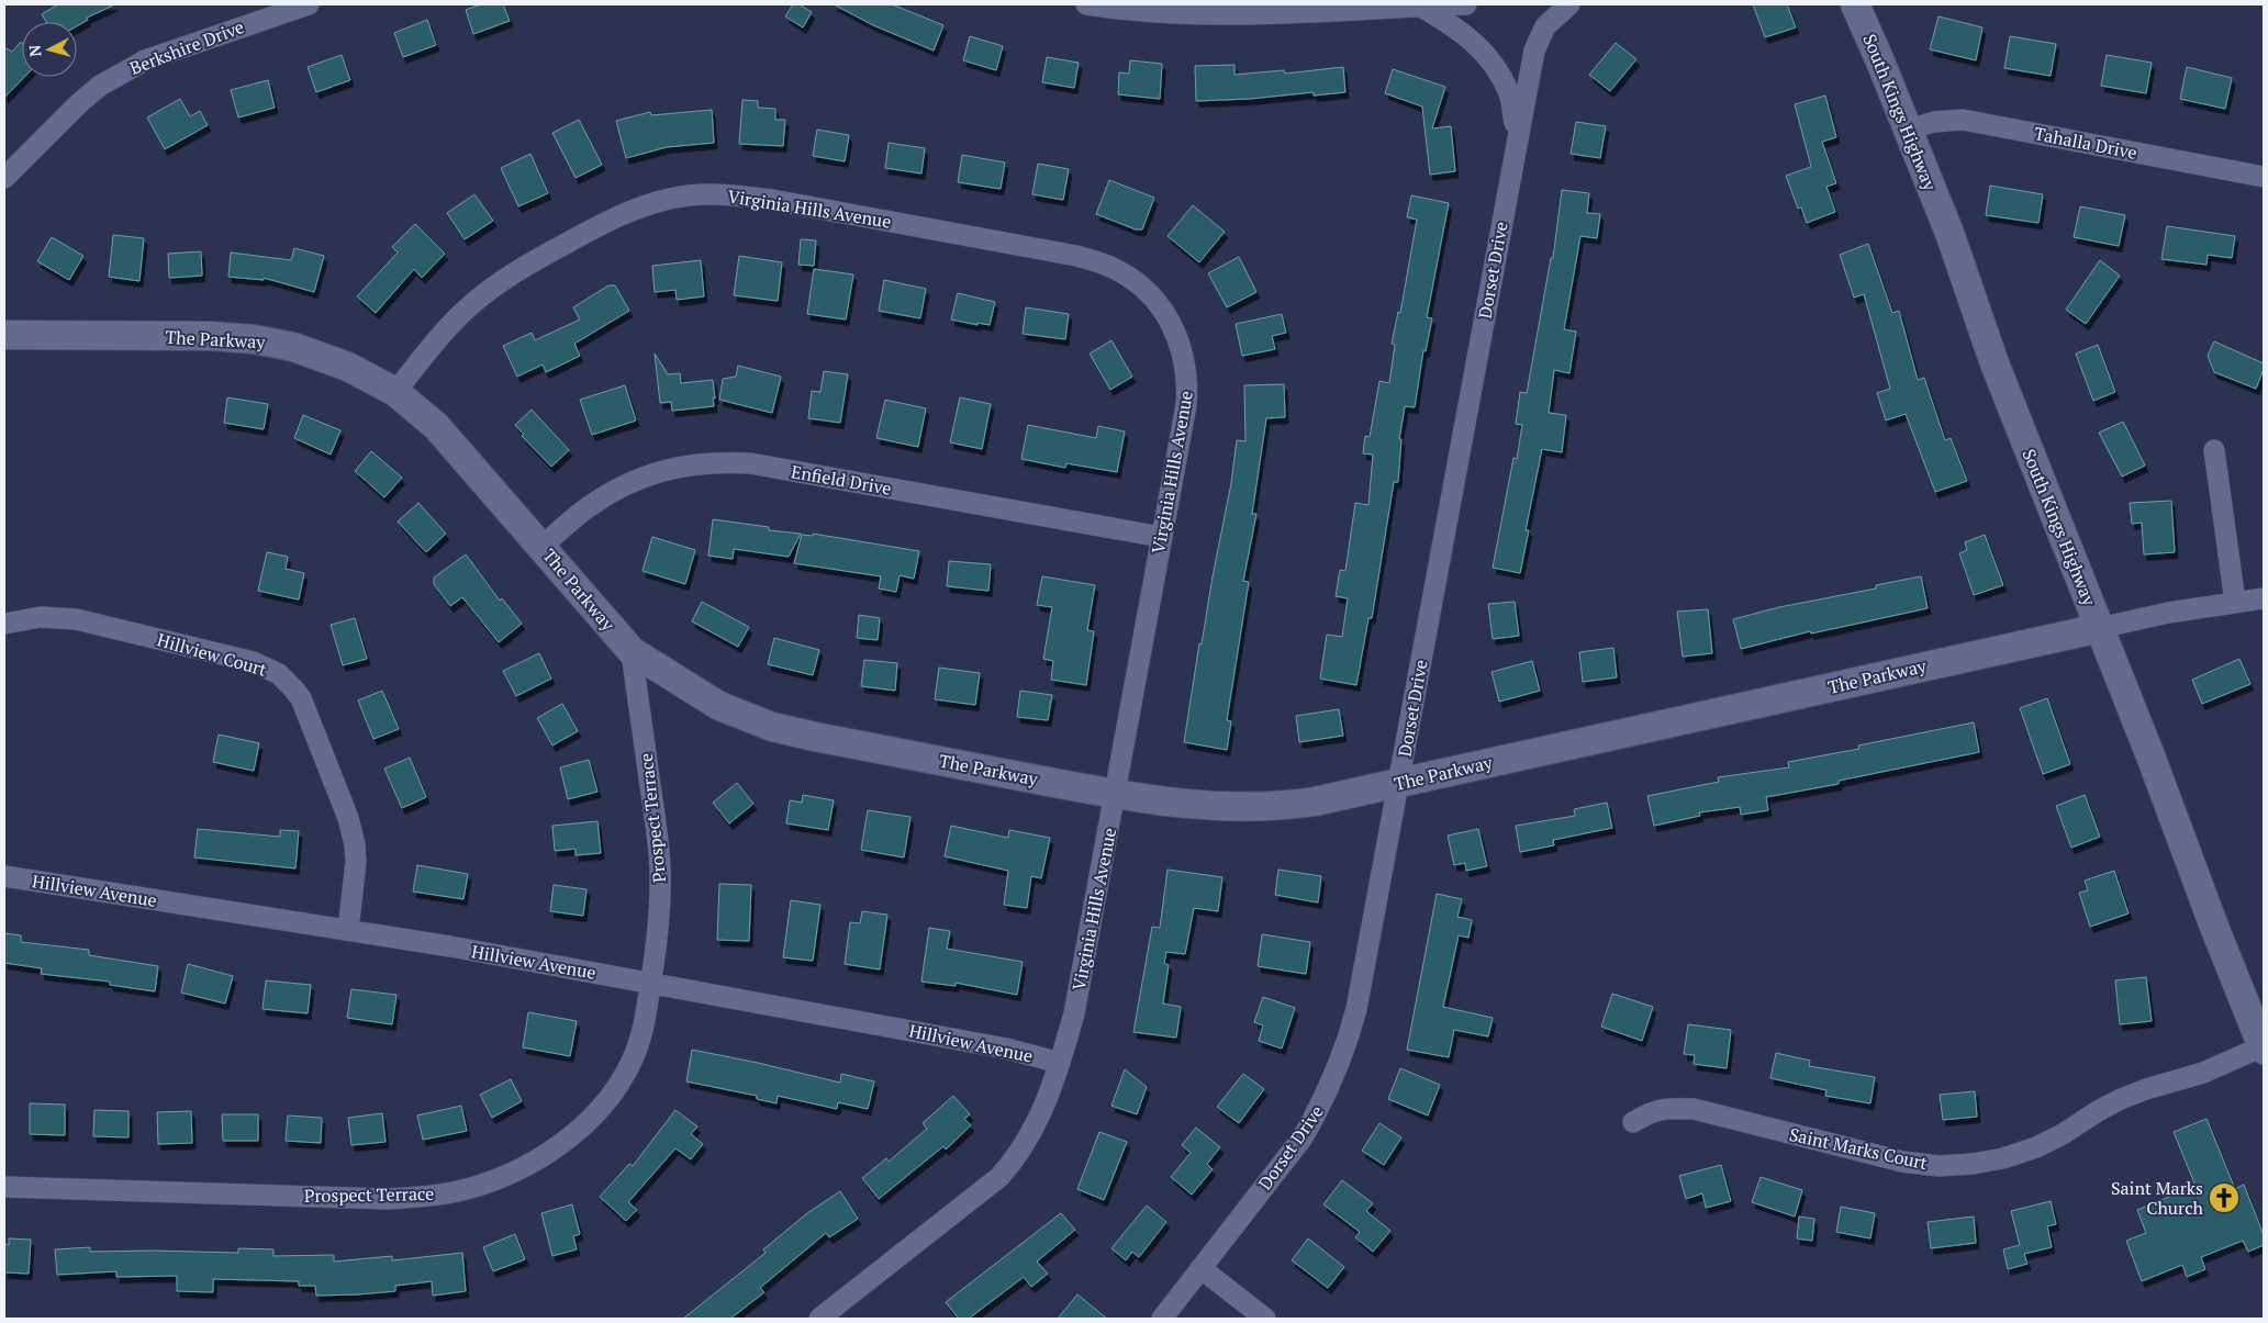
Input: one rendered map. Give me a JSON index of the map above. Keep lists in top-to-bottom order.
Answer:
{
  "streets": {
    "street": [
      "Berkshire Drive",
      "South Kings Highway",
      "Tahalla Drive",
      "Virginia Hills Avenue",
      "Dorset Drive",
      "The Parkway",
      "Enfield Drive",
      "Hillview Court",
      "Prospect Terrace",
      "Hillview Avenue",
      "Saint Marks Court"
    ]
  },
  "crossings": [
    ["South Kings Highway", "Tahalla Drive"],
    ["South Kings Highway", "The Parkway"],
    ["South Kings Highway", "Saint Marks Court"],
    ["Virginia Hills Avenue", "The Parkway"],
    ["Virginia Hills Avenue", "Enfield Drive"],
    ["Virginia Hills Avenue", "Hillview Avenue"],
    ["Dorset Drive", "The Parkway"],
    ["The Parkway", "Enfield Drive"],
    ["The Parkway", "Prospect Terrace"],
    ["Hillview Court", "Hillview Avenue"],
    ["Prospect Terrace", "Hillview Avenue"]
  ],
  "places": {
    "church": ["Saint Marks Church"]
  },
  "north": "left"
}
